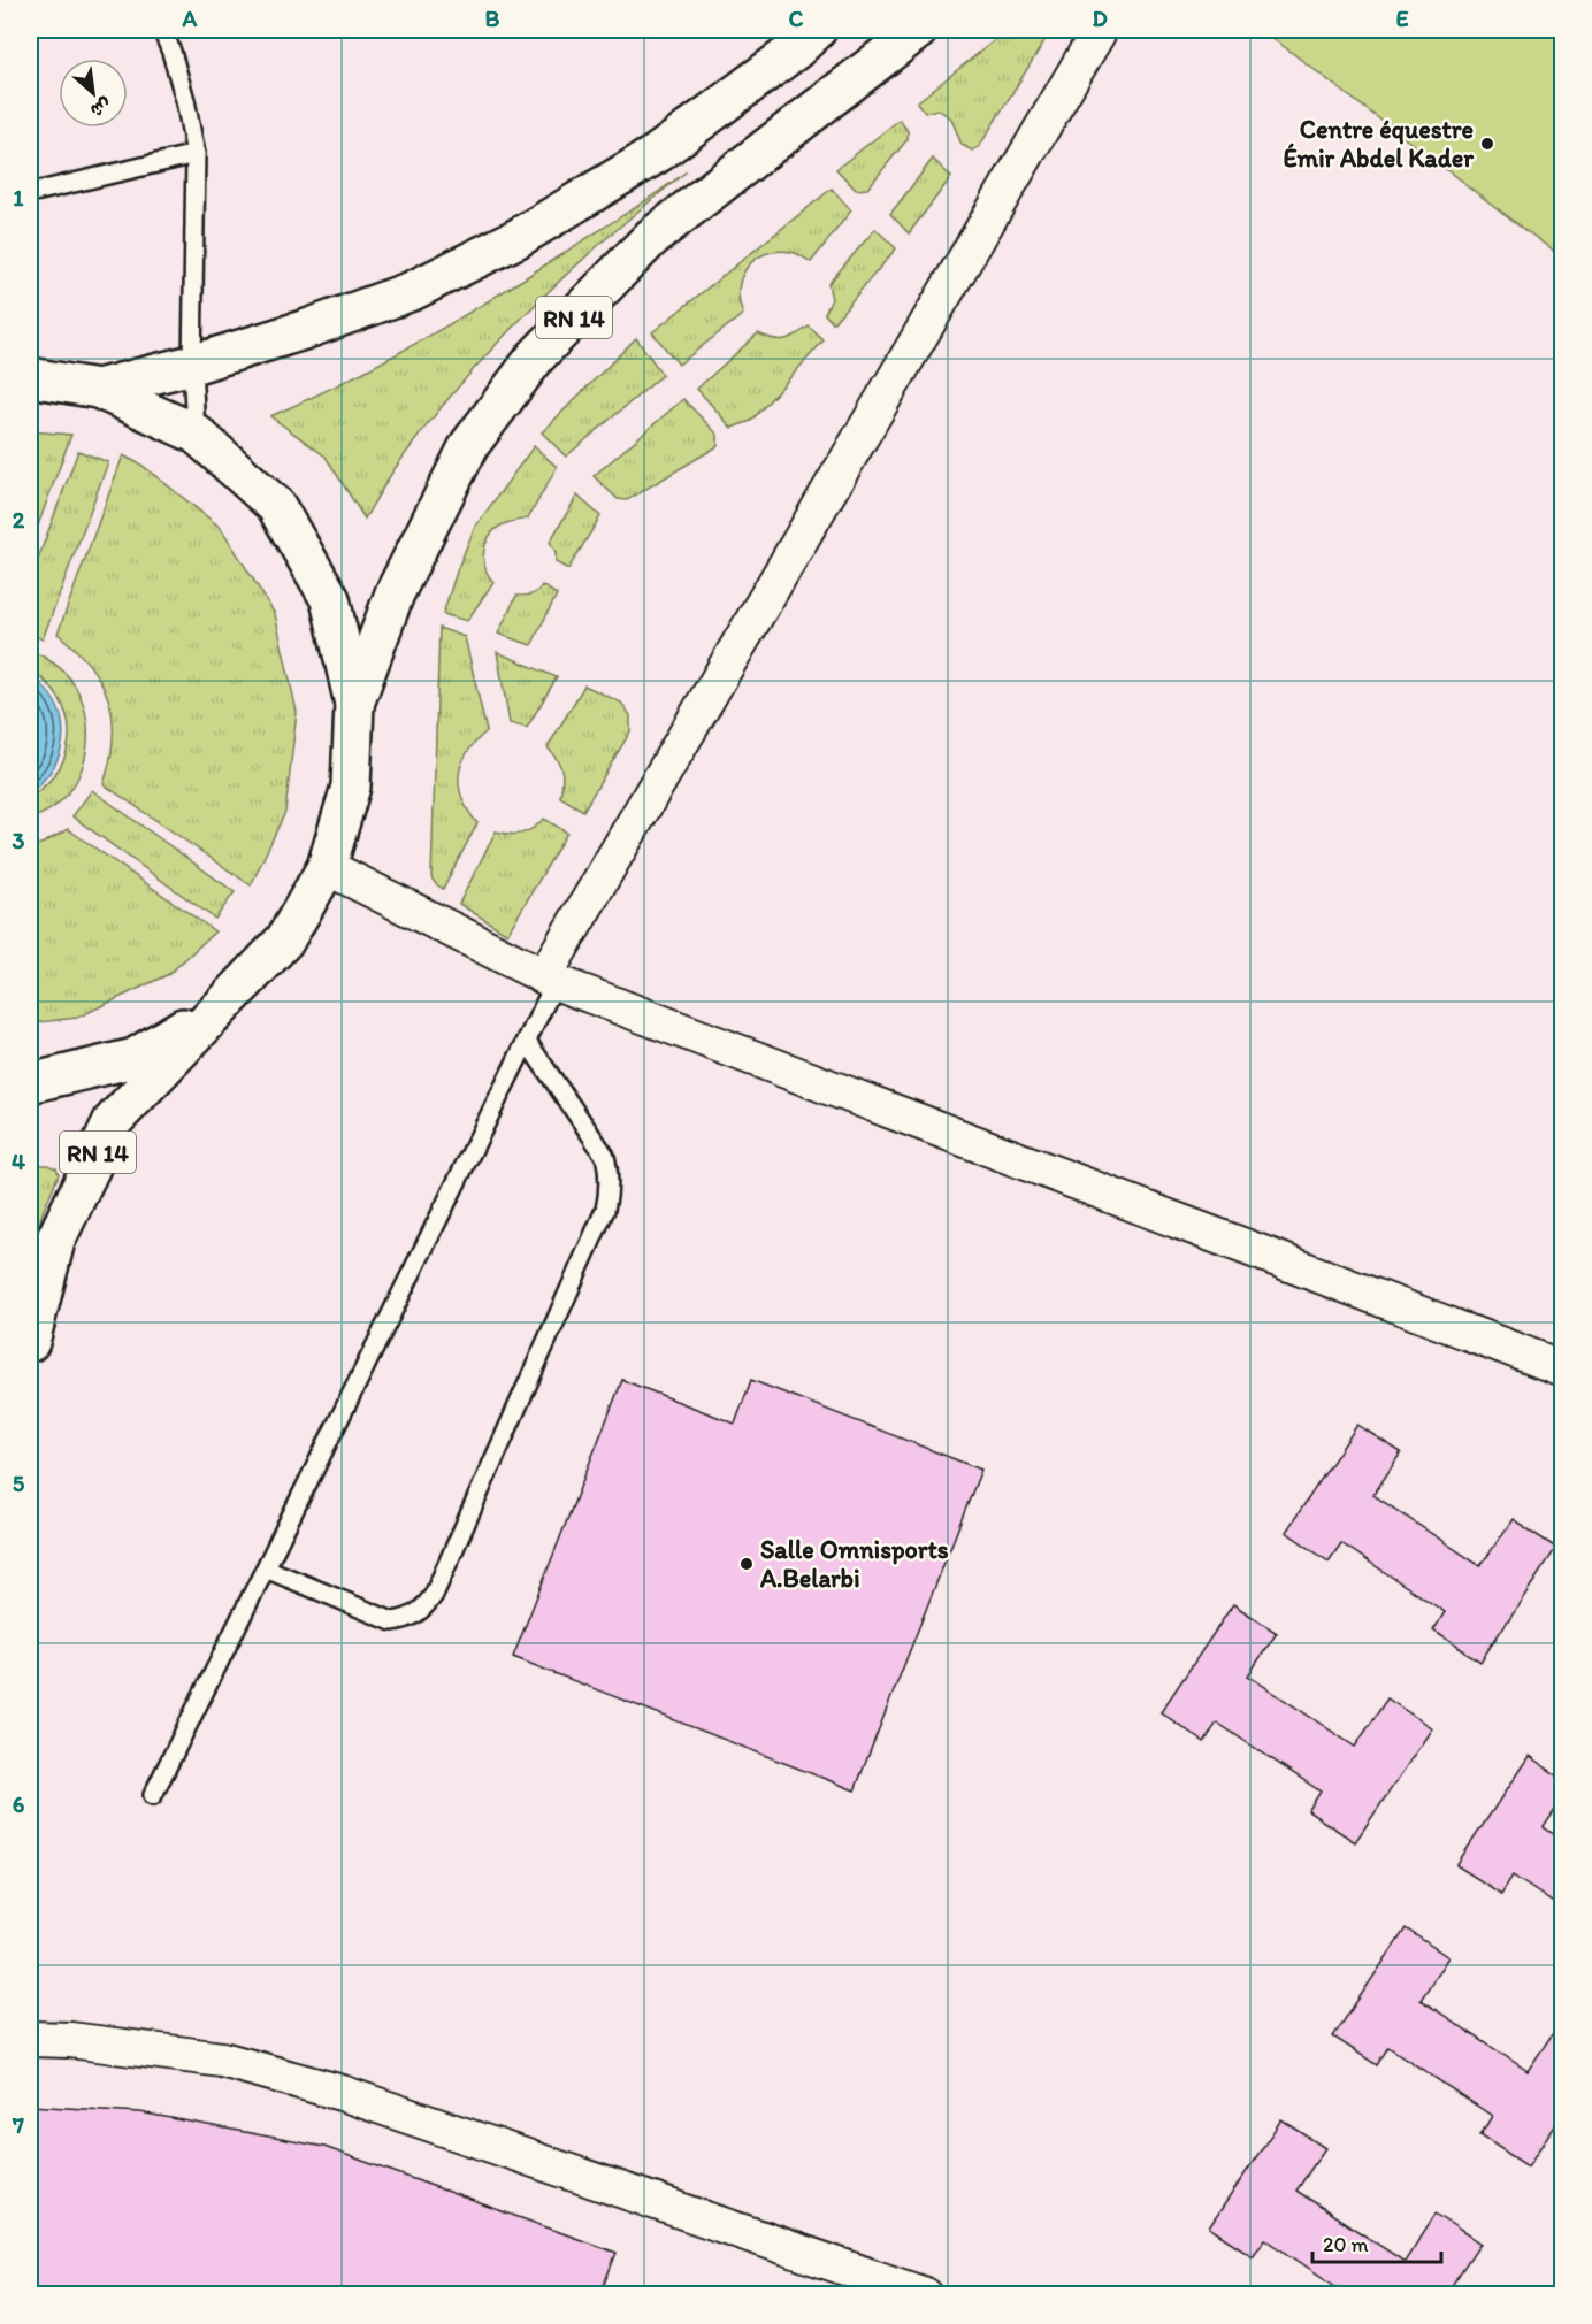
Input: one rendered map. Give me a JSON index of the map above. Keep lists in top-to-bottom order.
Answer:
{
  "streets": {
    "highway": ["RN 14"]
  },
  "places": ["Centre équestre Émir Abdel Kader", "Salle Omnisports A.Belarbi"],
  "scale_bar": "20 m",
  "north": "bottom right",
  "grid": {
    "columns": [
      "A",
      "B",
      "C",
      "D",
      "E"
    ],
    "rows": [
      "1",
      "2",
      "3",
      "4",
      "5",
      "6",
      "7"
    ]
  }
}
